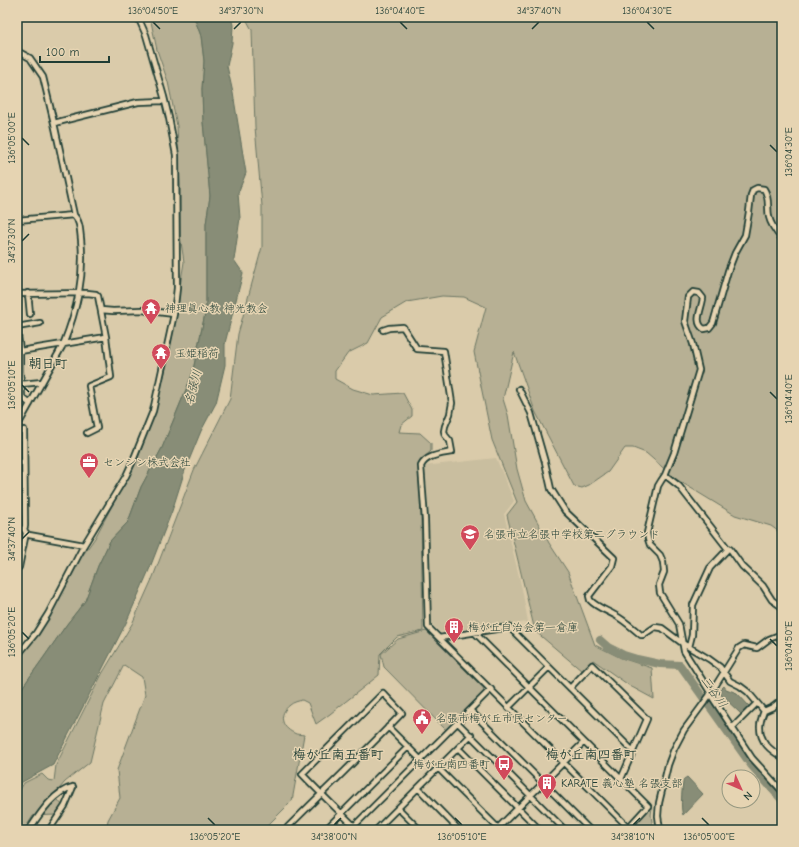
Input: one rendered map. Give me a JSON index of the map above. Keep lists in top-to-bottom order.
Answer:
{
  "districts": ["朝日町", "梅が丘南五番町", "梅が丘南四番町"],
  "water": ["名張川", "三谷川"],
  "places": {
    "temple": ["神理眞心教 神光教会", "玉姫稲荷"],
    "office": ["センシン株式会社"],
    "school or university": ["名張市立名張中学校第二グラウンド"],
    "building": ["梅が丘自治会第一倉庫", "KARATE 義心塾 名張支部"],
    "public building": ["名張市梅が丘市民センター"],
    "bus stop": ["梅が丘南四番町"]
  },
  "scale_bar": "100 m",
  "north": "bottom right",
  "coordinates": [
    "136°04'50\"E",
    "34°37'30\"N",
    "136°04'40\"E",
    "34°37'40\"N",
    "136°04'30\"E",
    "136°05'00\"E",
    "136°05'10\"E",
    "136°05'20\"E",
    "34°38'00\"N",
    "34°38'10\"N"
  ]
}
